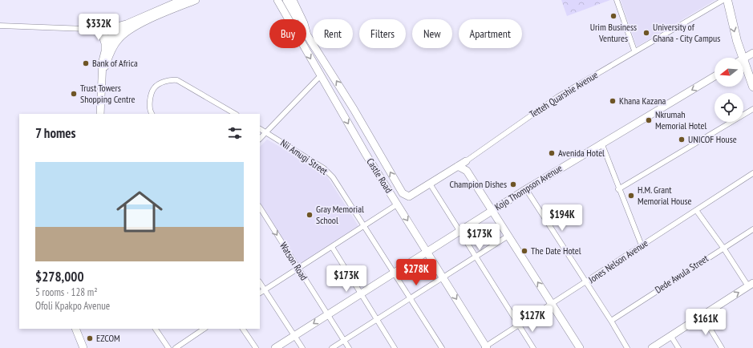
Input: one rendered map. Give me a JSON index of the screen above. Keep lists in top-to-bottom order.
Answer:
{
  "streets": {
    "main road": ["Tetteh Quarshie Avenue", "Castle Road", "Kojo Thompson Avenue"],
    "street": [
      "Nii Amugi Street",
      "Watson Road",
      "Jones Nelson Avenue",
      "Dede Awula Street"
    ]
  },
  "crossings": [
    ["Tetteh Quarshie Avenue", "Castle Road"],
    ["Nii Amugi Street", "Kojo Thompson Avenue"],
    ["Castle Road", "Kojo Thompson Avenue"],
    ["Castle Road", "Jones Nelson Avenue"],
    ["Kojo Thompson Avenue", "Watson Road"]
  ],
  "one_way": ["Watson Road"],
  "places": [
    "Urim Business Ventures",
    "University of Ghana - City Campus",
    "Bank of Africa",
    "Trust Towers Shopping Centre",
    "Khana Kazana",
    "Nkrumah Memorial Hotel",
    "UNICOF House",
    "Avenida Hotel",
    "Champion Dishes",
    "H.M. Grant Memorial House",
    "Gray Memorial School",
    "The Date Hotel",
    "EZCOM"
  ],
  "north": "left",
  "page": {
    "price": [
      "$332K",
      "$194K",
      "$173K",
      "$278K",
      "$173K",
      "$127K",
      "$161K"
    ],
    "chip": [
      "Buy",
      "Rent",
      "Filters",
      "New",
      "Apartment"
    ],
    "heading": "7 homes",
    "list": [
      {
        "name": "$278,000",
        "note": "5 rooms · 128 m² · Ofoli Kpakpo Avenue"
      }
    ]
  }
}
